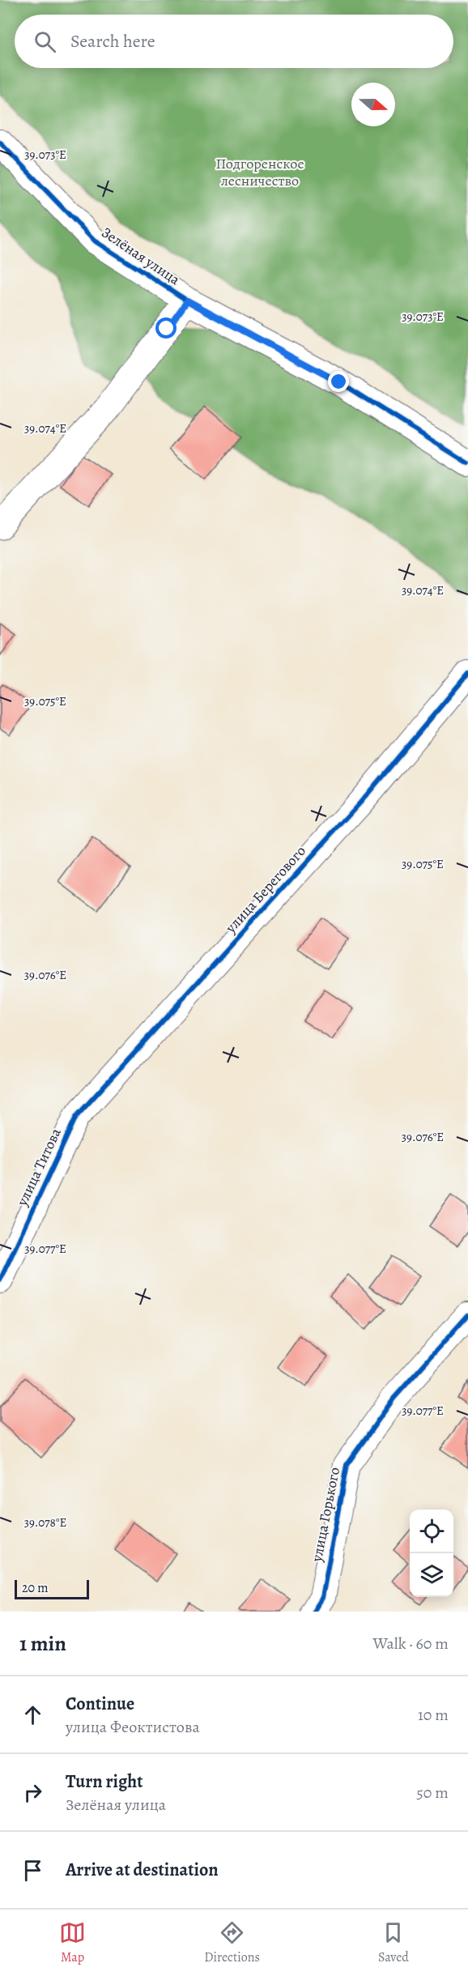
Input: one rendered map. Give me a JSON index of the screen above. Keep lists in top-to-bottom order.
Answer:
{
  "streets": {
    "street": [
      "Зелёная улица",
      "улица Берегового",
      "улица Титова",
      "улица Горького"
    ]
  },
  "crossings": [
    ["улица Берегового", "улица Титова"]
  ],
  "parks": ["Подгоренское лесничество"],
  "scale_bar": "20 m",
  "north": "right",
  "page": {
    "search": "Search here",
    "scale": "20 m",
    "heading": ["1 min", "Walk · 60 m"],
    "list": [
      ["Continue", "улица Феоктистова", "10 m"],
      ["Turn right", "Зелёная улица", "50 m"],
      "Arrive at destination"
    ],
    "nav": ["Map", "Directions", "Saved"]
  },
  "coordinates": [
    "39.073°E",
    "39.074°E",
    "39.075°E",
    "39.076°E",
    "39.077°E",
    "39.078°E"
  ]
}
